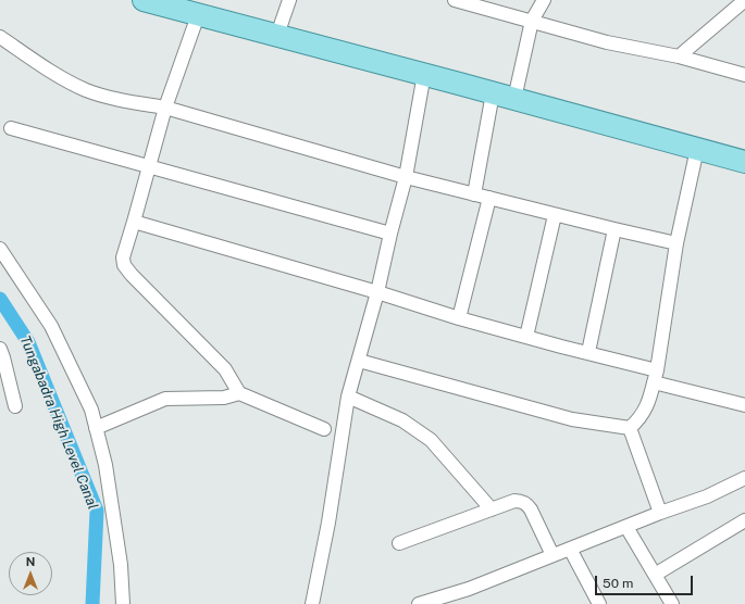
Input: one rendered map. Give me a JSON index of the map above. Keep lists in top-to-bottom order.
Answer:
{
  "water": ["Tungabadra High Level Canal"],
  "scale_bar": "50 m",
  "north": "top"
}
